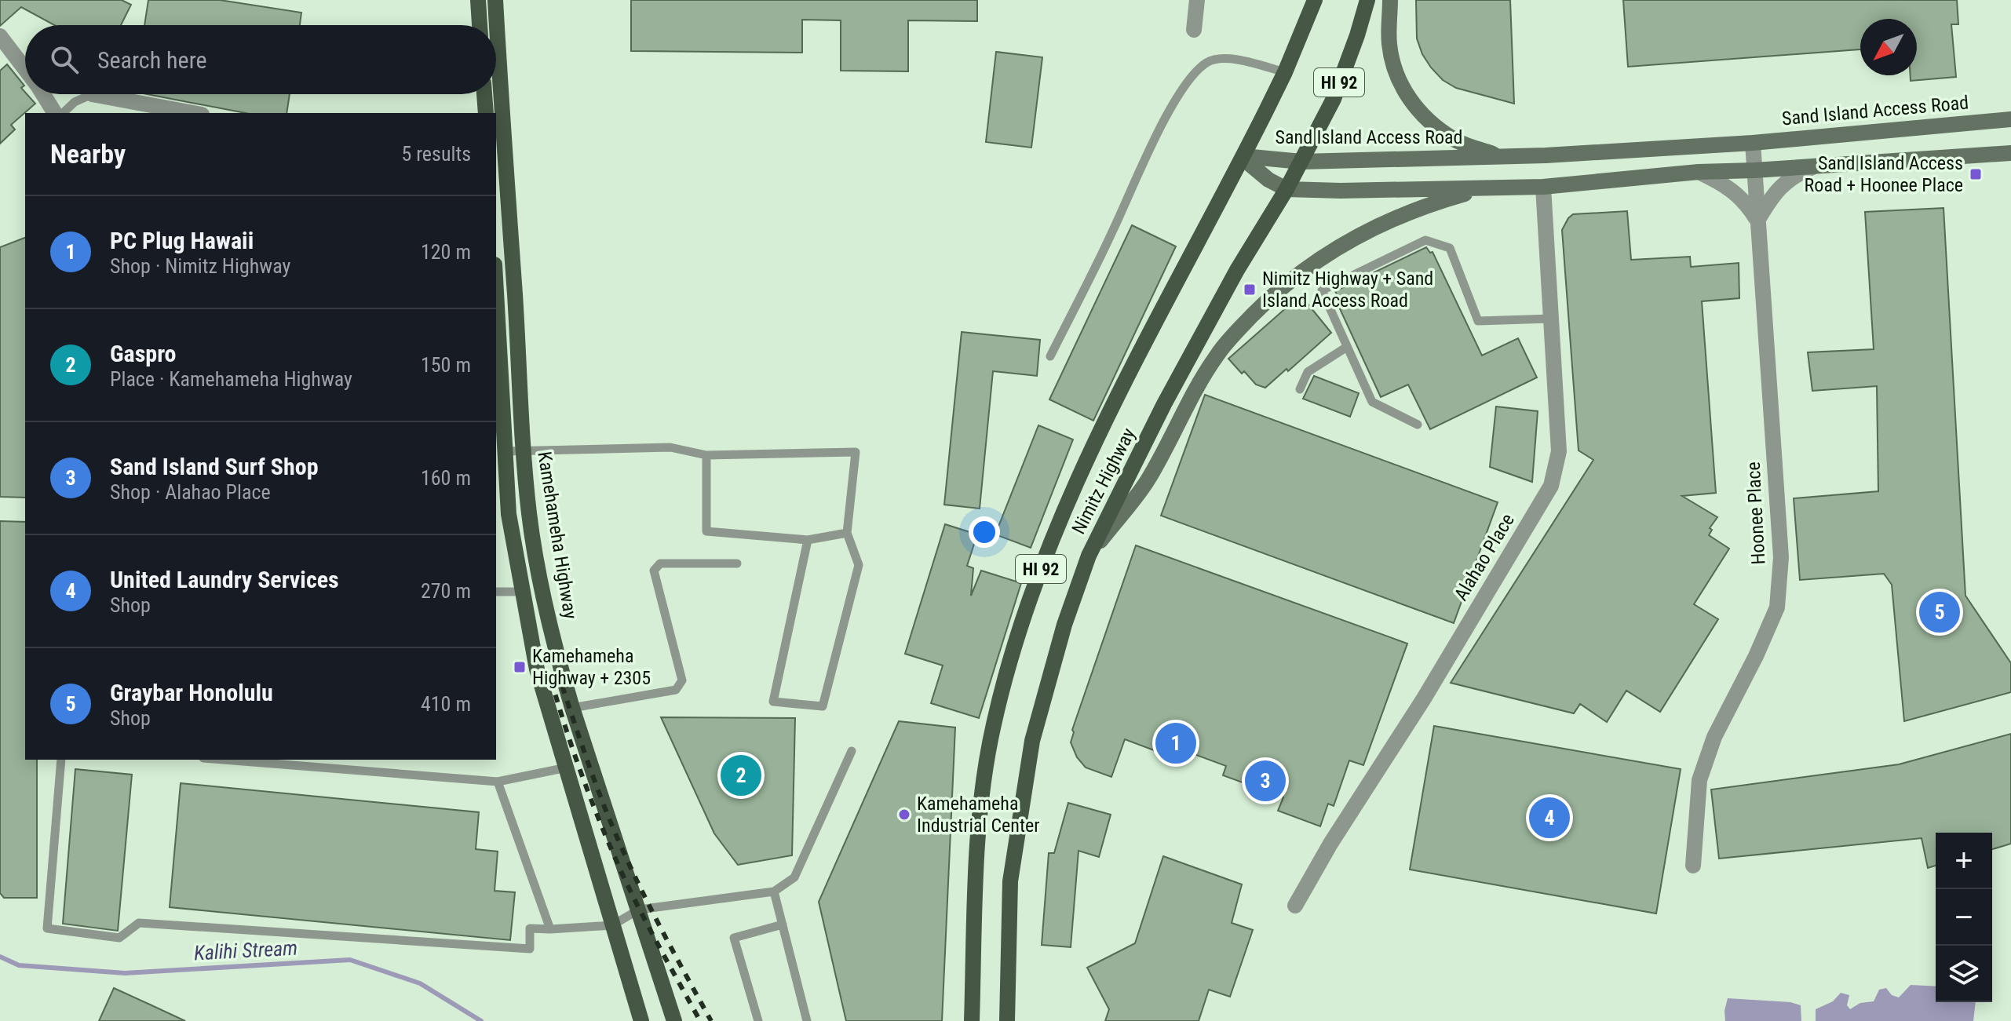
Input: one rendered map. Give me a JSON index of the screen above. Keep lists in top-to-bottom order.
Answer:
{
  "streets": {
    "main road": [
      "HI 92",
      "Sand Island Access Road",
      "Nimitz Highway",
      "Kamehameha Highway"
    ],
    "street": ["Hoonee Place", "Alahao Place"]
  },
  "crossings": [
    ["Sand Island Access Road", "Nimitz Highway"],
    ["Sand Island Access Road", "Hoonee Place"]
  ],
  "water": ["Kalihi Stream"],
  "places": {
    "transit": ["Sand Island Access Road + Hoonee Place", "Nimitz Highway + Sand Island Access Road", "Kamehameha Highway + 2305"],
    "other": ["Kamehameha Industrial Center"]
  },
  "north": "bottom left",
  "page": {
    "search": "Search here",
    "heading": ["Nearby", "5 results"],
    "list": [
      {
        "mark": "1",
        "name": "PC Plug Hawaii",
        "note": "Shop · Nimitz Highway",
        "value": "120 m"
      },
      {
        "mark": "2",
        "name": "Gaspro",
        "note": "Place · Kamehameha Highway",
        "value": "150 m"
      },
      {
        "mark": "3",
        "name": "Sand Island Surf Shop",
        "note": "Shop · Alahao Place",
        "value": "160 m"
      },
      {
        "mark": "4",
        "name": "United Laundry Services",
        "note": "Shop",
        "value": "270 m"
      },
      {
        "mark": "5",
        "name": "Graybar Honolulu",
        "note": "Shop",
        "value": "410 m"
      }
    ],
    "pins": [
      "5",
      "1",
      "2",
      "3",
      "4"
    ],
    "map_buttons": ["+", "−"]
  }
}
